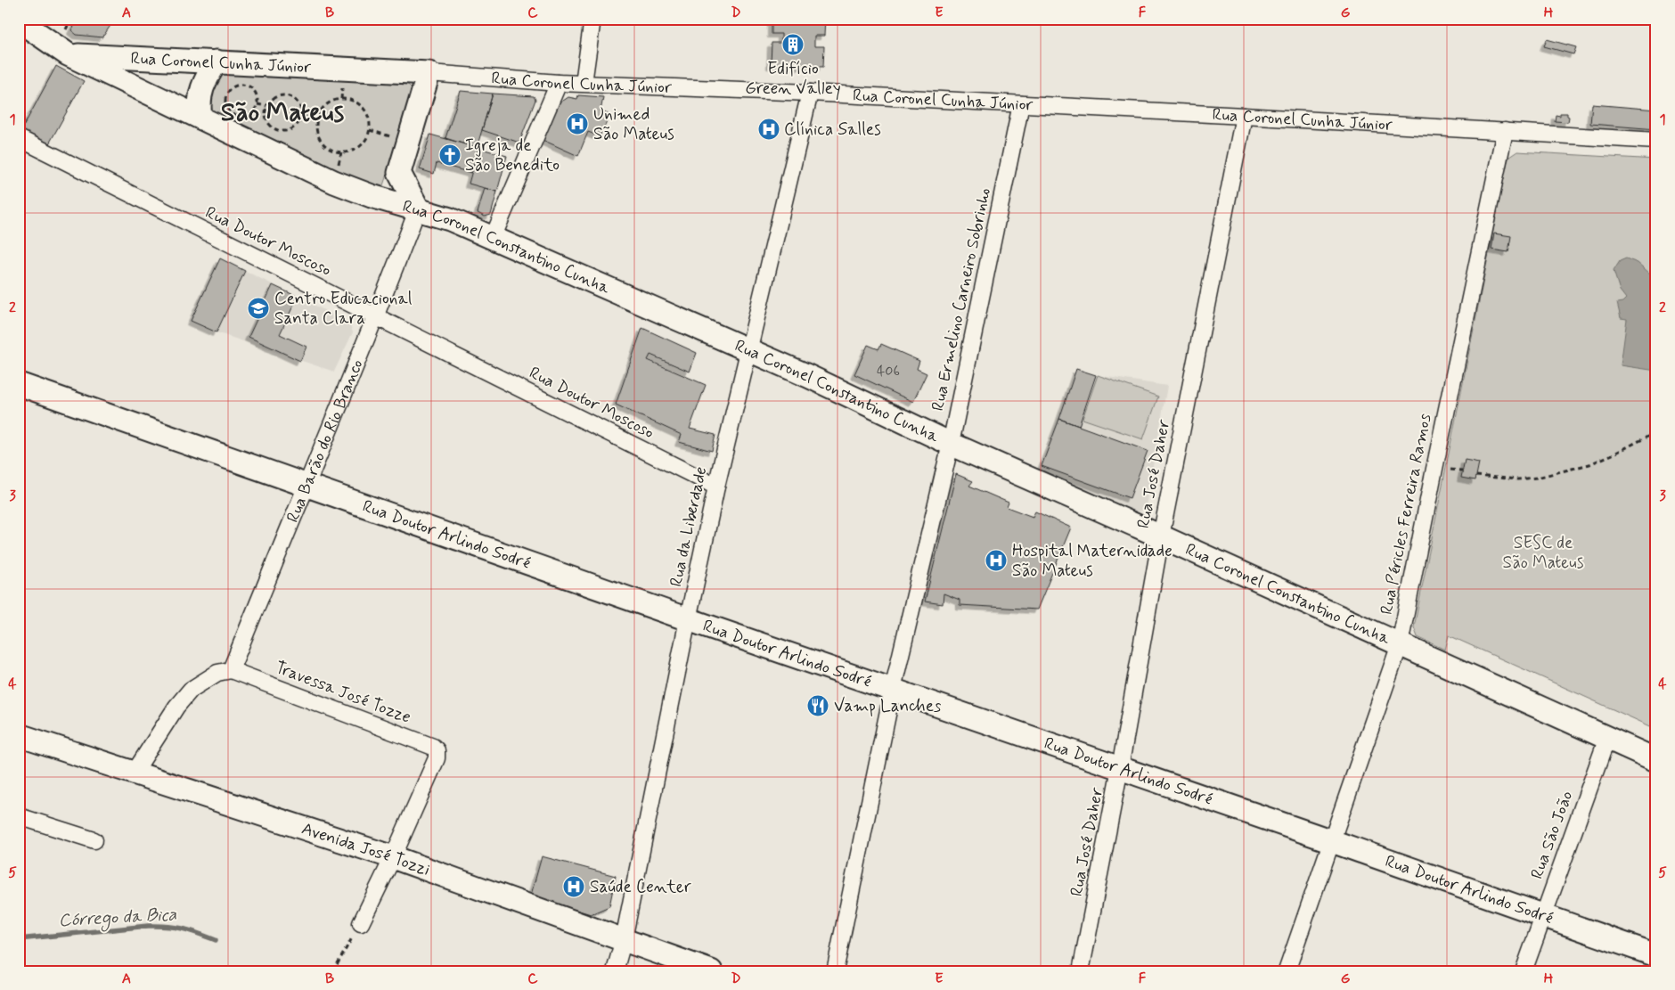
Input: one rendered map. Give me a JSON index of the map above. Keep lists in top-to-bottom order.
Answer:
{
  "streets": {
    "street": [
      "Rua Coronel Cunha Júnior",
      "Rua Doutor Moscoso",
      "Rua Coronel Constantino Cunha",
      "Rua Ermelino Carneiro Sobrinho",
      "Rua Barão do Rio Branco",
      "Rua José Daher",
      "Rua Péricles Ferreira Ramos",
      "Rua da Liberdade",
      "Rua Doutor Arlindo Sodré",
      "Travessa José Tozze",
      "Rua São João",
      "Avenida José Tozzi"
    ]
  },
  "crossings": [
    ["Rua Coronel Cunha Júnior", "Rua Coronel Constantino Cunha"],
    ["Rua Coronel Cunha Júnior", "Rua Ermelino Carneiro Sobrinho"],
    ["Rua Coronel Cunha Júnior", "Rua José Daher"],
    ["Rua Coronel Cunha Júnior", "Rua Péricles Ferreira Ramos"],
    ["Rua Coronel Cunha Júnior", "Rua da Liberdade"],
    ["Rua Doutor Moscoso", "Rua Barão do Rio Branco"],
    ["Rua Doutor Moscoso", "Rua da Liberdade"],
    ["Rua Coronel Constantino Cunha", "Rua Ermelino Carneiro Sobrinho"],
    ["Rua Coronel Constantino Cunha", "Rua Barão do Rio Branco"],
    ["Rua Coronel Constantino Cunha", "Rua José Daher"],
    ["Rua Coronel Constantino Cunha", "Rua Péricles Ferreira Ramos"],
    ["Rua Coronel Constantino Cunha", "Rua da Liberdade"],
    ["Rua Coronel Constantino Cunha", "Rua São João"],
    ["Rua Ermelino Carneiro Sobrinho", "Rua Doutor Arlindo Sodré"],
    ["Rua Barão do Rio Branco", "Rua Doutor Arlindo Sodré"],
    ["Rua Barão do Rio Branco", "Travessa José Tozze"],
    ["Rua José Daher", "Rua Doutor Arlindo Sodré"],
    ["Rua Péricles Ferreira Ramos", "Rua Doutor Arlindo Sodré"],
    ["Rua da Liberdade", "Rua Doutor Arlindo Sodré"],
    ["Rua da Liberdade", "Avenida José Tozzi"],
    ["Rua Doutor Arlindo Sodré", "Rua São João"],
    ["Travessa José Tozze", "Avenida José Tozzi"]
  ],
  "districts": ["São Mateus"],
  "water": ["Córrego da Bica"],
  "parks": ["SESC de São Mateus"],
  "places": {
    "building": ["Edifício Green Valley"],
    "hospital": [
      "Unimed São Mateus",
      "Clínica Salles",
      "Hospital Maternidade São Mateus",
      "Saúde Center"
    ],
    "church": ["Igreja de São Benedito"],
    "school or university": ["Centro Educacional Santa Clara"],
    "restaurant": ["Vamp Lanches"]
  },
  "house_numbers": ["406"],
  "grid": {
    "columns": [
      "A",
      "B",
      "C",
      "D",
      "E",
      "F",
      "G",
      "H"
    ],
    "rows": [
      "1",
      "2",
      "3",
      "4",
      "5"
    ]
  }
}
